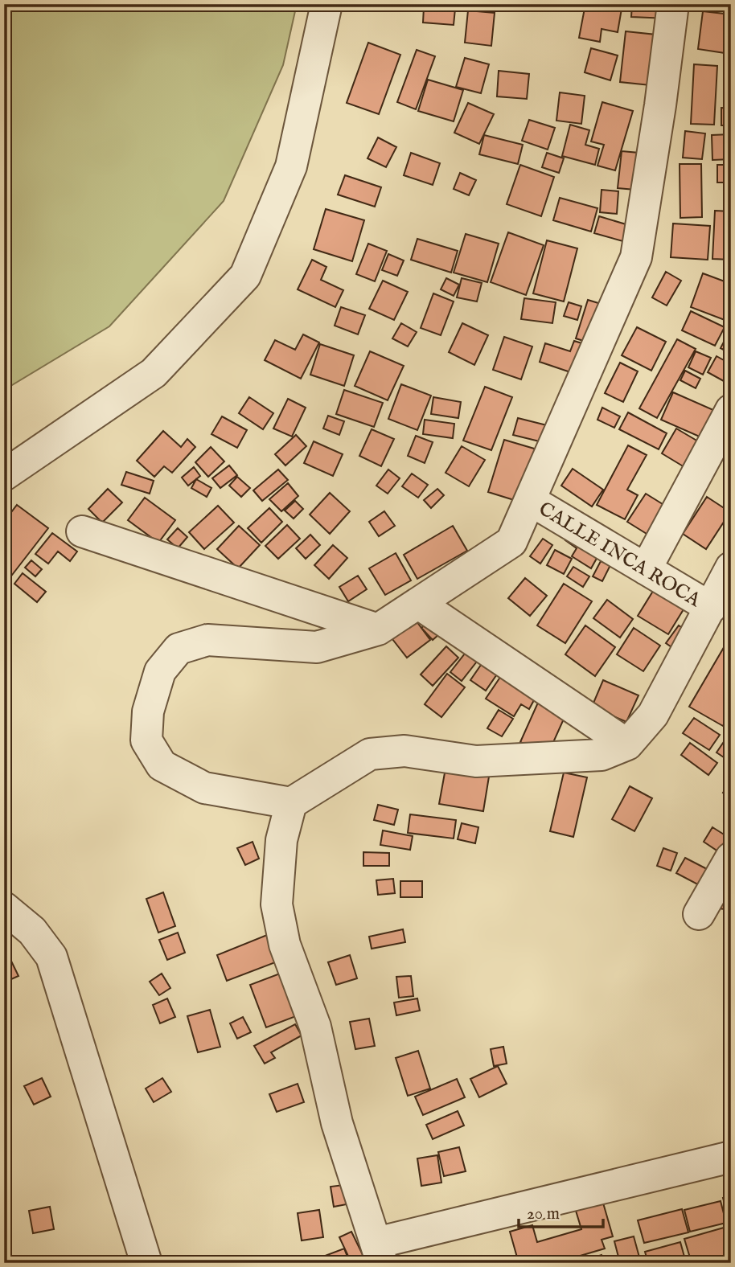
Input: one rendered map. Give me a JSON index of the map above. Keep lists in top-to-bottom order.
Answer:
{
  "streets": {
    "street": ["CALLE INCA ROCA"]
  },
  "scale_bar": "20 m"
}
